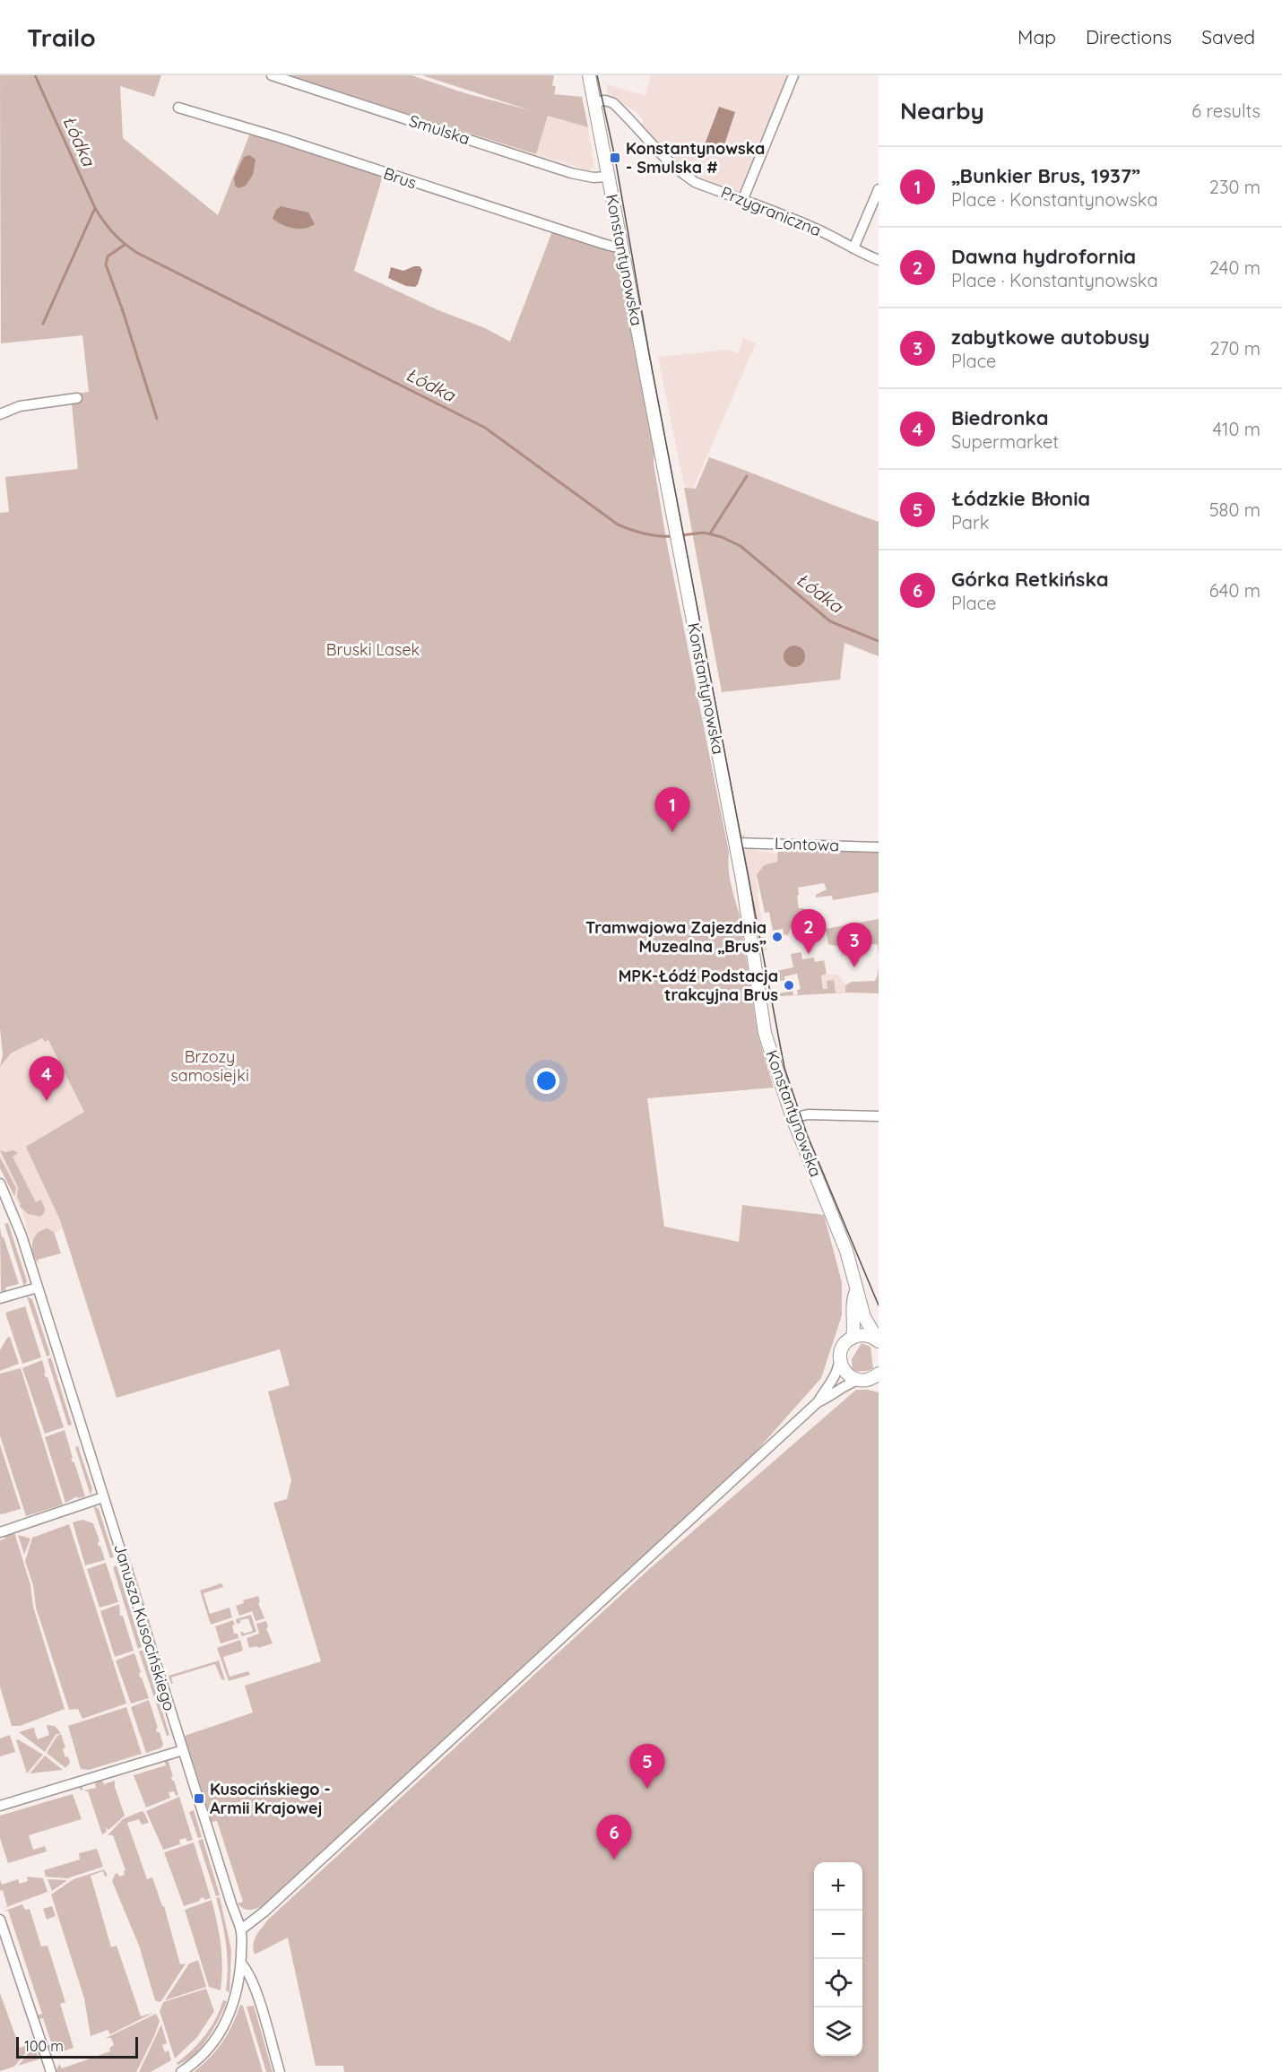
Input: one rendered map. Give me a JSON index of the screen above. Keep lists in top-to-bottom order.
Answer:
{
  "streets": {
    "main road": ["Konstantynowska"],
    "street": [
      "Smulska",
      "Brus",
      "Przygraniczna",
      "Lontowa",
      "Janusza Kusocińskiego"
    ]
  },
  "crossings": [
    ["Smulska", "Konstantynowska"],
    ["Brus", "Konstantynowska"],
    ["Przygraniczna", "Konstantynowska"],
    ["Konstantynowska", "Lontowa"]
  ],
  "water": ["Łódka"],
  "parks": ["Bruski Lasek", "Brzozy samosiejki"],
  "places": {
    "transit": ["Konstantynowska - Smulska #", "Kusocińskiego - Armii Krajowej"],
    "other": ["Tramwajowa Zajezdnia Muzealna „Brus”", "MPK-Łódź Podstacja trakcyjna Brus"]
  },
  "scale_bar": "100 m",
  "page": {
    "header": "Trailo",
    "nav": ["Map", "Directions", "Saved"],
    "heading": ["Nearby", "6 results"],
    "list": [
      {
        "mark": "1",
        "name": "„Bunkier Brus, 1937”",
        "note": "Place · Konstantynowska",
        "value": "230 m"
      },
      {
        "mark": "2",
        "name": "Dawna hydrofornia",
        "note": "Place · Konstantynowska",
        "value": "240 m"
      },
      {
        "mark": "3",
        "name": "zabytkowe autobusy",
        "note": "Place",
        "value": "270 m"
      },
      {
        "mark": "4",
        "name": "Biedronka",
        "note": "Supermarket",
        "value": "410 m"
      },
      {
        "mark": "5",
        "name": "Łódzkie Błonia",
        "note": "Park",
        "value": "580 m"
      },
      {
        "mark": "6",
        "name": "Górka Retkińska",
        "note": "Place",
        "value": "640 m"
      }
    ],
    "pins": [
      "1",
      "2",
      "3",
      "4",
      "5",
      "6"
    ],
    "map_buttons": ["+", "−"],
    "scale": "100 m"
  }
}
